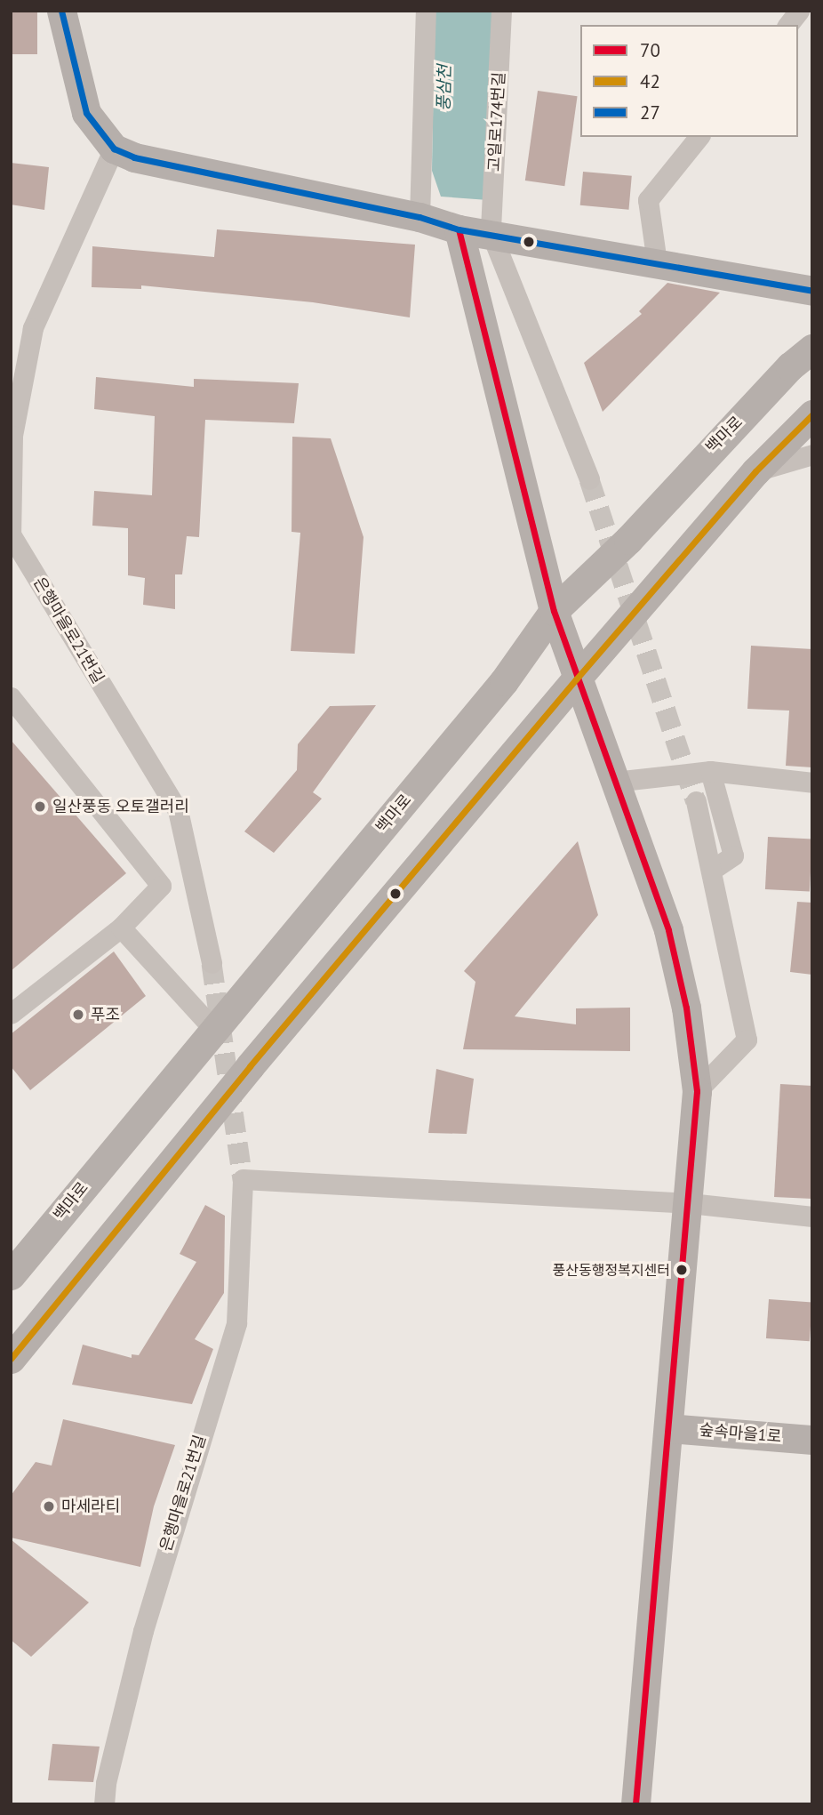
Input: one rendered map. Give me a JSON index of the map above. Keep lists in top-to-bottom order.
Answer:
{
  "streets": {
    "main road": ["백마로", "숲속마을1로"],
    "street": ["고일로174번길", "은행마을로21번길"]
  },
  "water": ["풍삼천"],
  "places": [
    "일산풍동 오토갤러리",
    "푸조",
    "풍산동행정복지센터",
    "마세라티"
  ],
  "lines": ["transit line 27", "transit line 70", "transit line 42"],
  "legend": ["70", "42", "27"]
}
